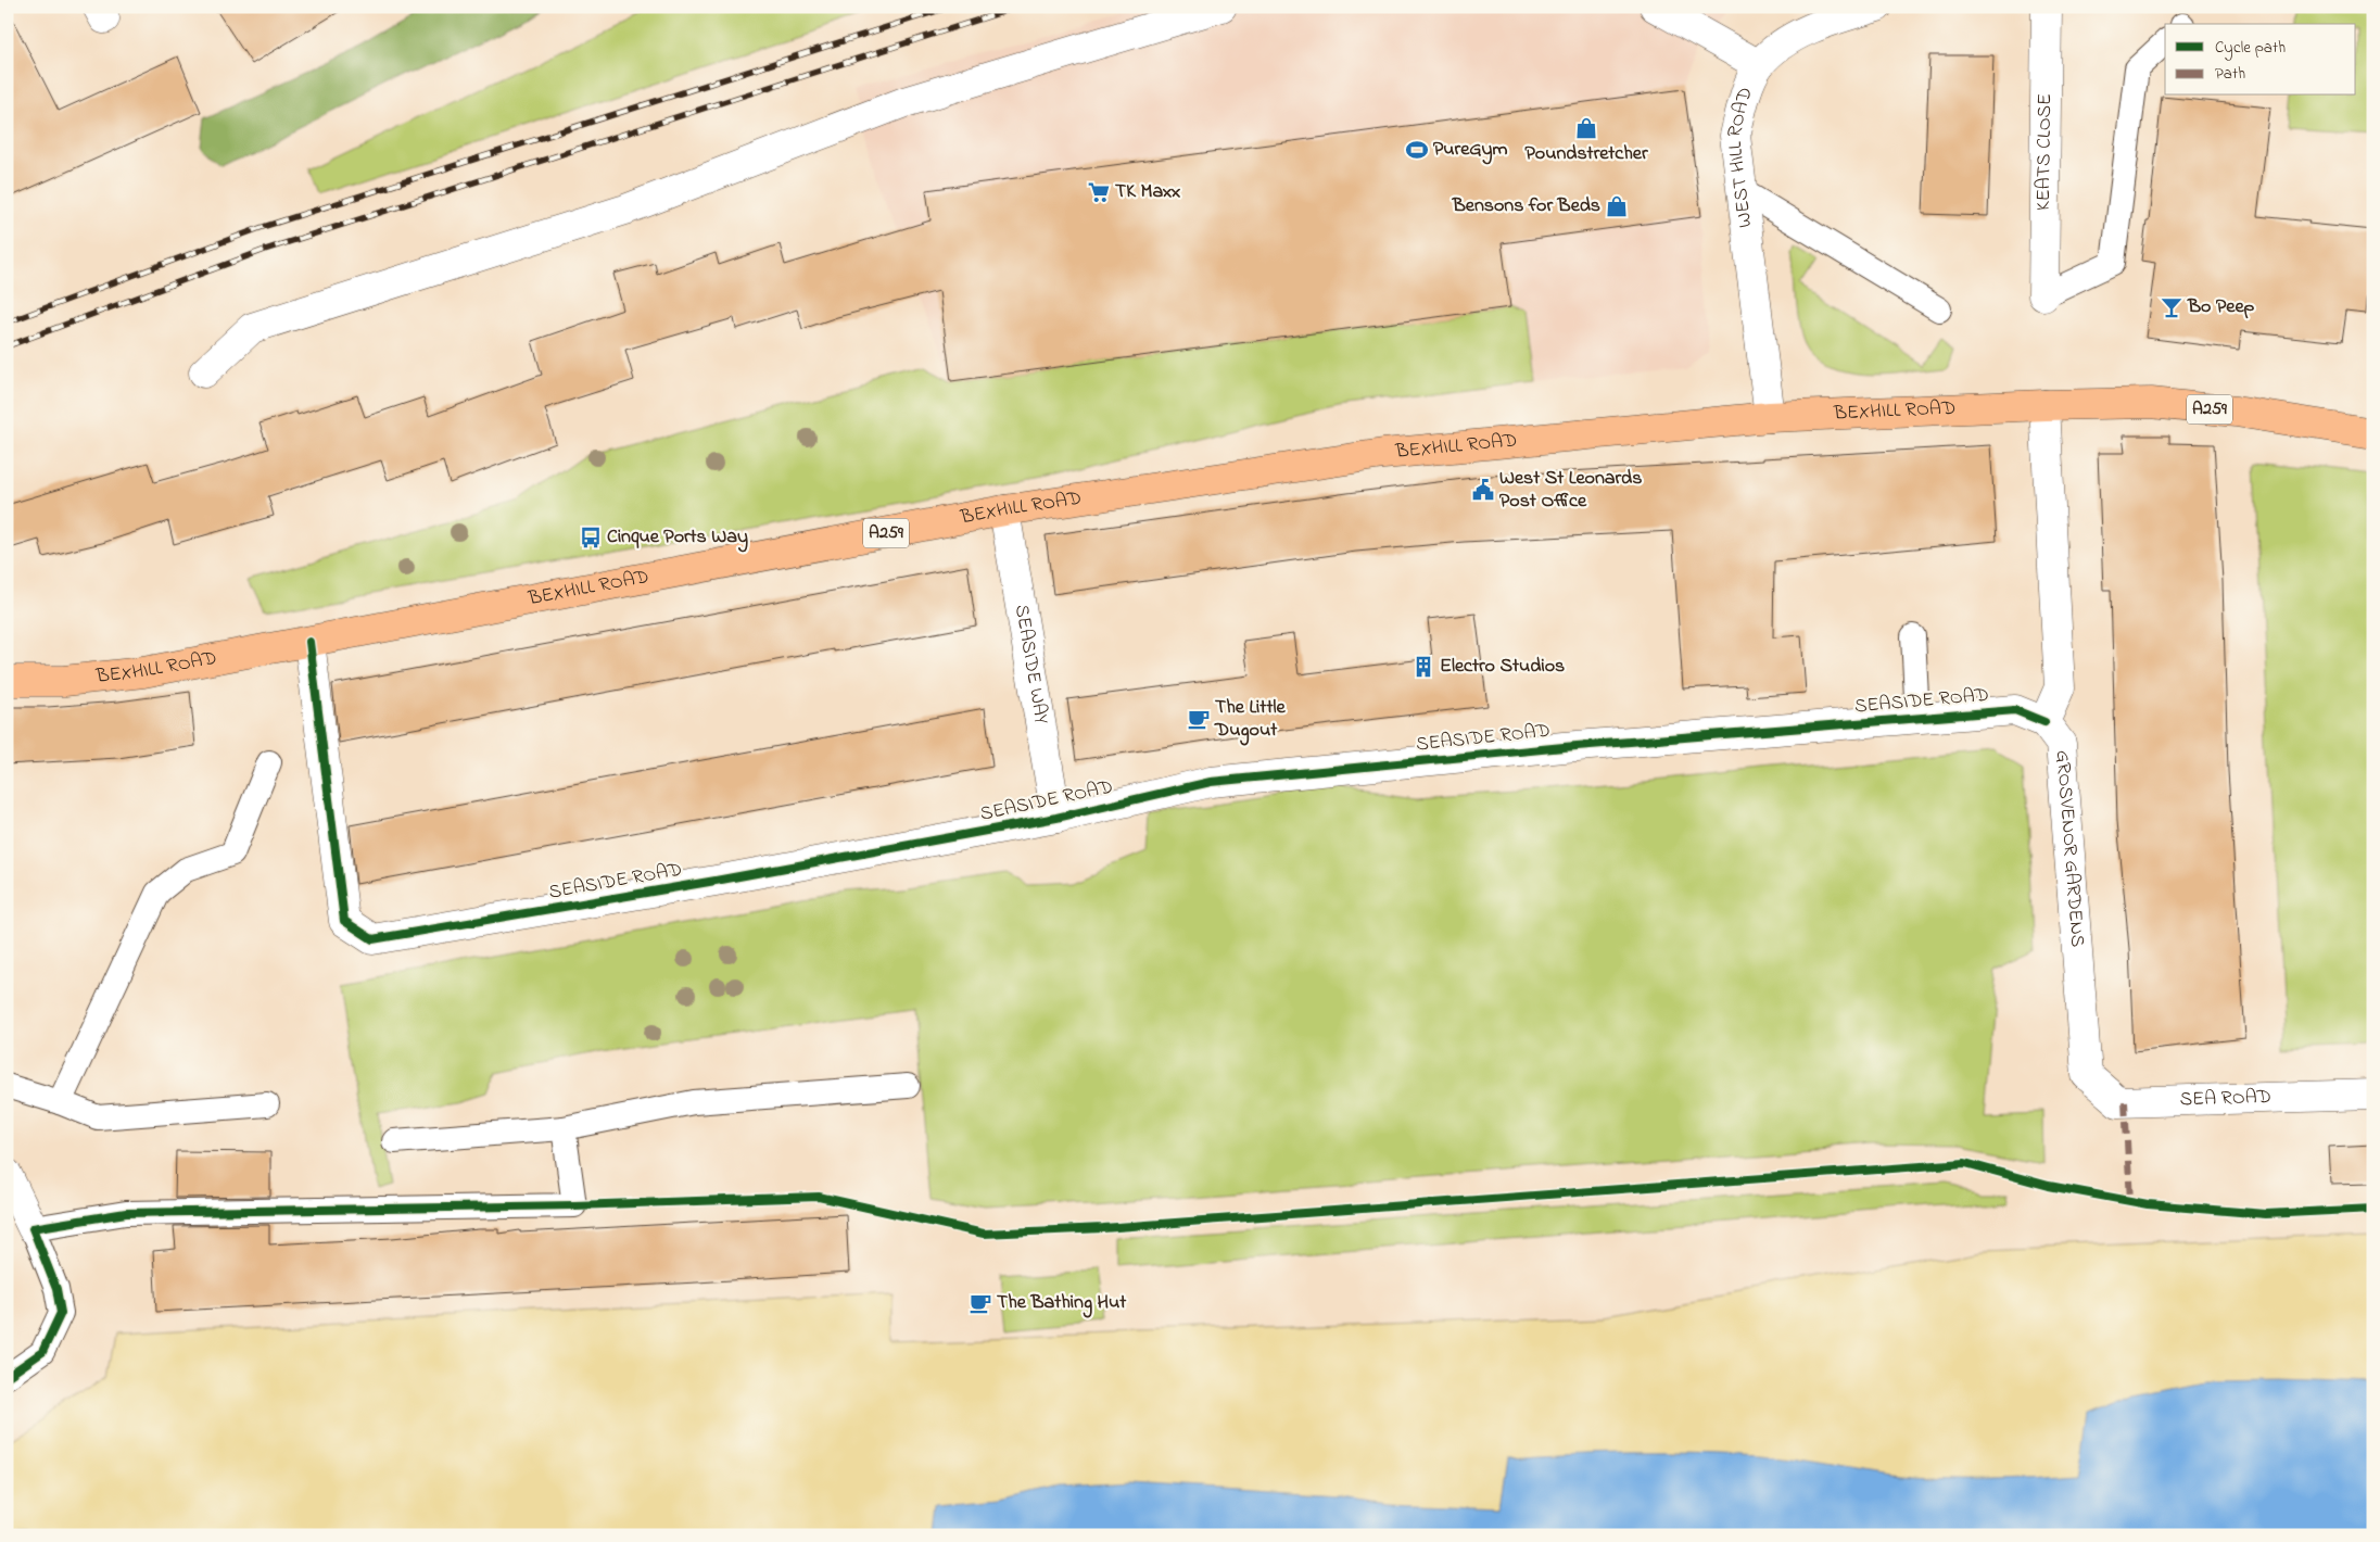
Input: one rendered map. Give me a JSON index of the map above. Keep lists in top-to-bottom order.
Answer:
{
  "streets": {
    "highway": ["A259", "BEXHILL ROAD"],
    "street": [
      "KEATS CLOSE",
      "WEST HILL ROAD",
      "SEASIDE WAY",
      "SEASIDE ROAD",
      "GROSVENOR GARDENS",
      "SEA ROAD"
    ]
  },
  "crossings": [
    ["WEST HILL ROAD", "BEXHILL ROAD"],
    ["A259", "BEXHILL ROAD"],
    ["BEXHILL ROAD", "SEASIDE WAY"],
    ["BEXHILL ROAD", "SEASIDE ROAD"],
    ["SEASIDE WAY", "SEASIDE ROAD"],
    ["SEASIDE ROAD", "GROSVENOR GARDENS"],
    ["GROSVENOR GARDENS", "SEA ROAD"]
  ],
  "places": {
    "shop": ["Poundstretcher", "Bensons for Beds"],
    "sports": ["PureGym"],
    "supermarket": ["TK Maxx"],
    "bar": ["Bo Peep"],
    "public building": ["West St Leonards Post Office"],
    "bus stop": ["Cinque Ports Way"],
    "building": ["Electro Studios"],
    "cafe": ["The Little Dugout", "The Bathing Hut"]
  },
  "legend": ["Cycle path", "Path"]
}
